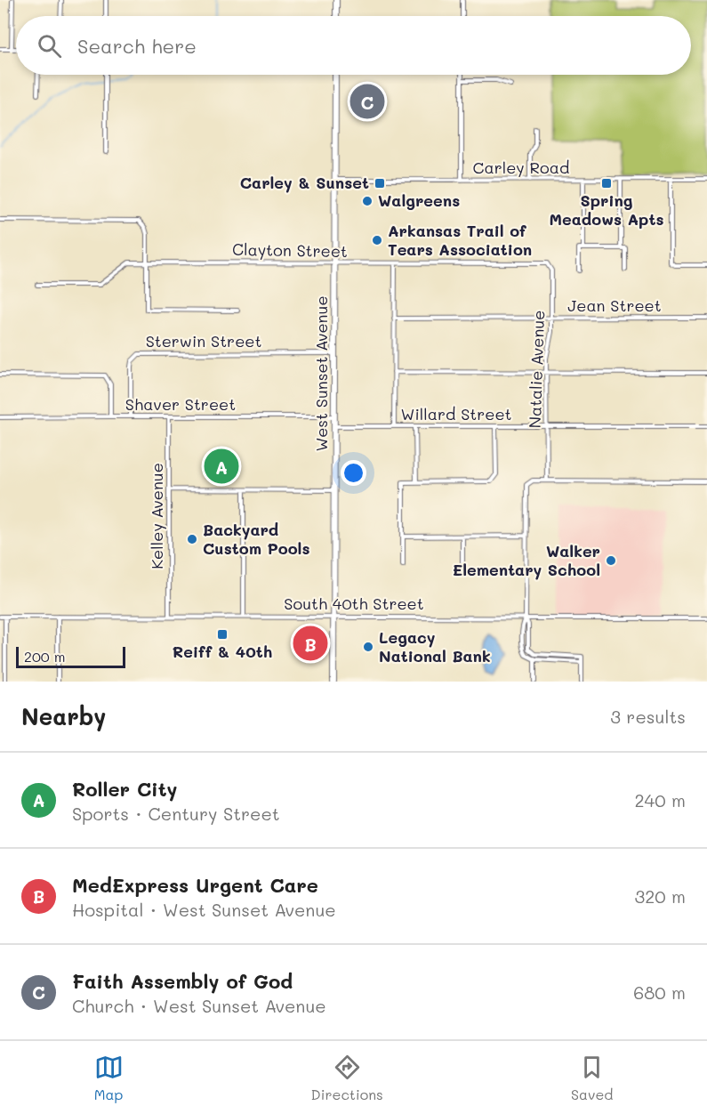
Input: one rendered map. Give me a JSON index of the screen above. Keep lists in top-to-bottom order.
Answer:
{
  "streets": {
    "highway": ["West Sunset Avenue"],
    "street": [
      "Carley Road",
      "Clayton Street",
      "Jean Street",
      "Sterwin Street",
      "Natalie Avenue",
      "Shaver Street",
      "Willard Street",
      "Kelley Avenue",
      "South 40th Street"
    ]
  },
  "crossings": [
    ["Carley Road", "West Sunset Avenue"],
    ["Clayton Street", "Natalie Avenue"],
    ["Clayton Street", "West Sunset Avenue"],
    ["Jean Street", "Natalie Avenue"],
    ["Sterwin Street", "West Sunset Avenue"],
    ["Sterwin Street", "Shaver Street"],
    ["Natalie Avenue", "Willard Street"],
    ["West Sunset Avenue", "Shaver Street"],
    ["West Sunset Avenue", "Willard Street"],
    ["West Sunset Avenue", "South 40th Street"],
    ["Shaver Street", "Kelley Avenue"],
    ["Kelley Avenue", "South 40th Street"]
  ],
  "places": {
    "transit": ["Carley & Sunset", "Spring Meadows Apts", "Reiff & 40th"],
    "other": [
      "Walgreens",
      "Arkansas Trail of Tears Association",
      "Backyard Custom Pools",
      "Walker Elementary School",
      "Legacy National Bank"
    ]
  },
  "scale_bar": "200 m",
  "page": {
    "search": "Search here",
    "pins": ["C", "A", "B"],
    "scale": "200 m",
    "heading": ["Nearby", "3 results"],
    "list": [
      {
        "mark": "A",
        "name": "Roller City",
        "note": "Sports · Century Street",
        "value": "240 m"
      },
      {
        "mark": "B",
        "name": "MedExpress Urgent Care",
        "note": "Hospital · West Sunset Avenue",
        "value": "320 m"
      },
      {
        "mark": "C",
        "name": "Faith Assembly of God",
        "note": "Church · West Sunset Avenue",
        "value": "680 m"
      }
    ],
    "nav": ["Map", "Directions", "Saved"]
  }
}
